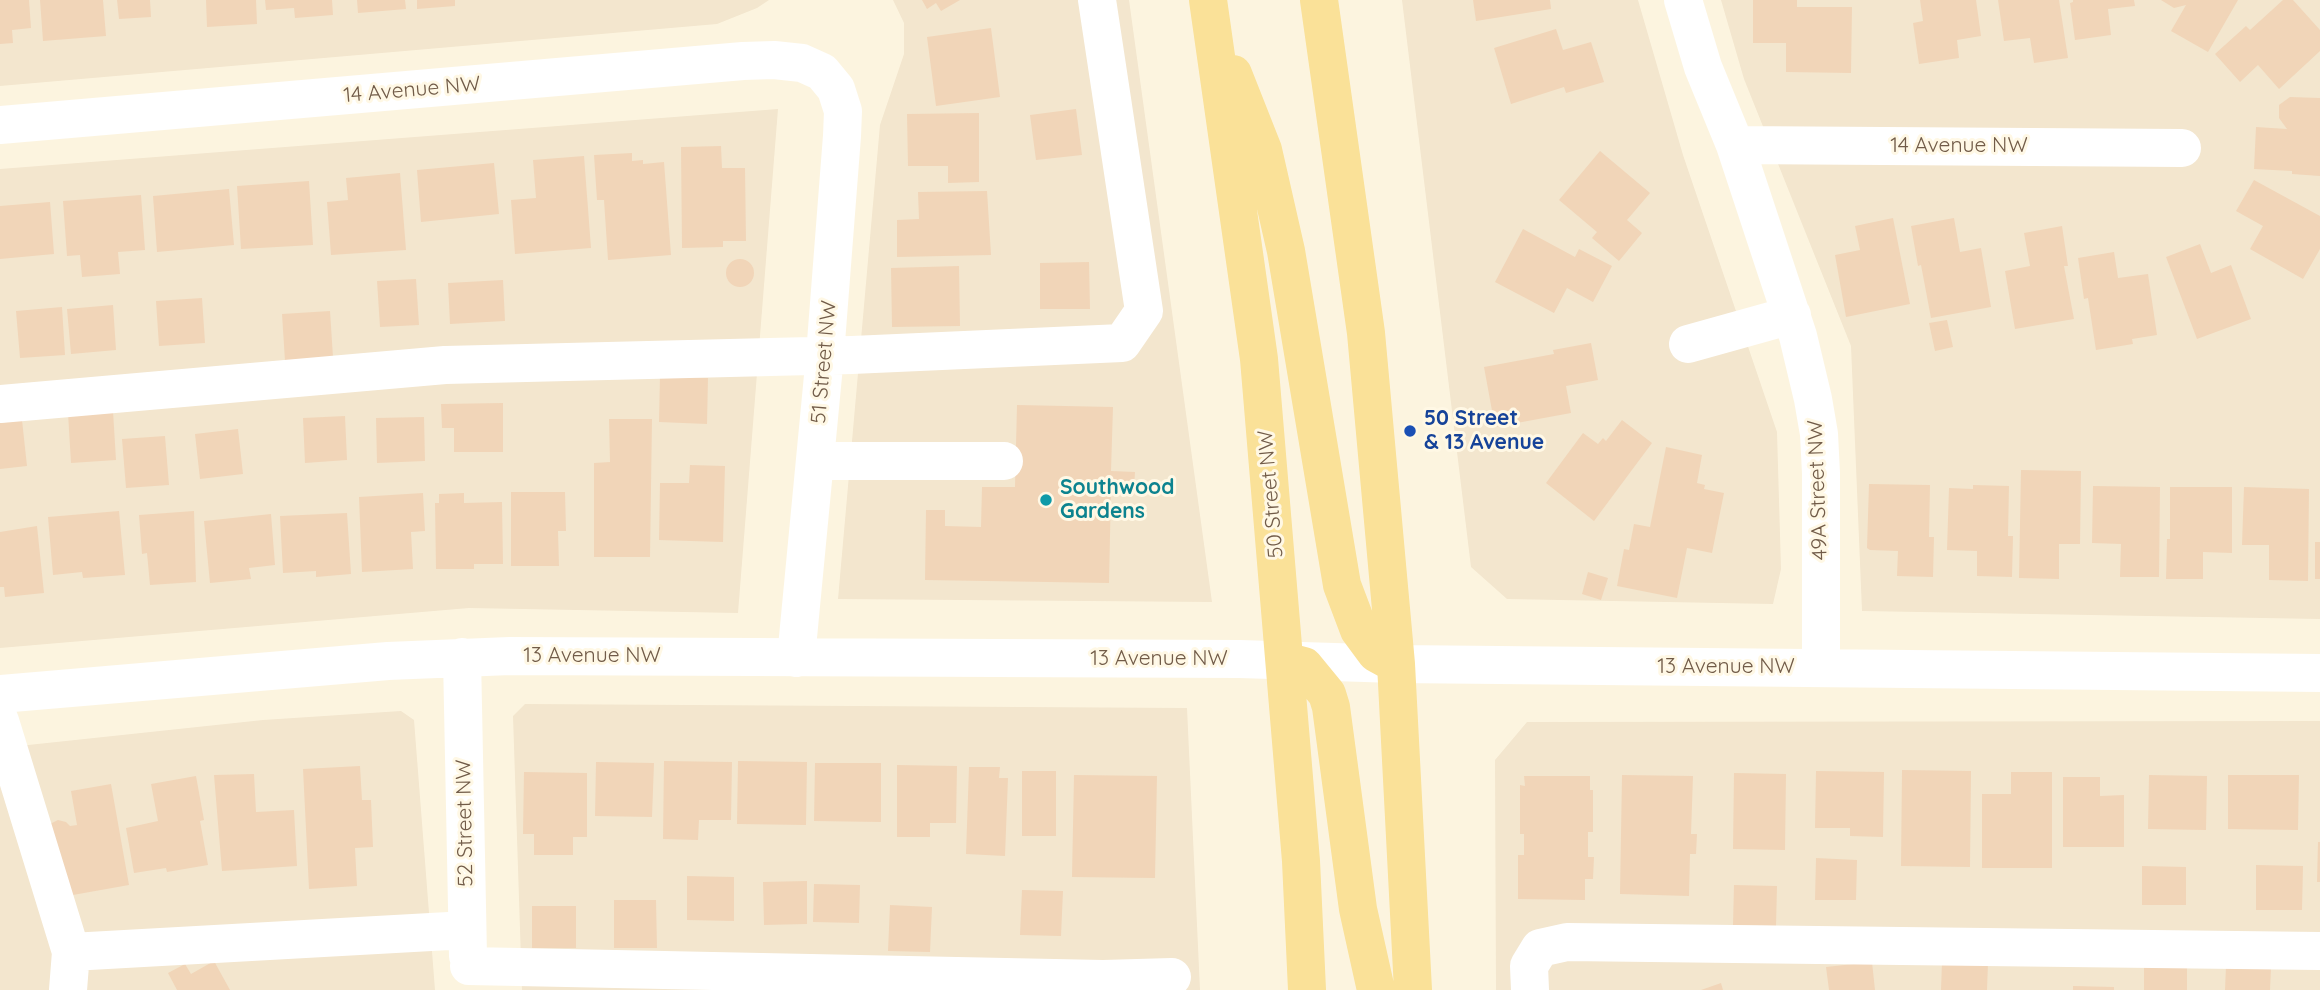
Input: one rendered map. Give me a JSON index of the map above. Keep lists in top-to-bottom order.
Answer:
{
  "streets": {
    "main road": ["50 Street NW"],
    "street": [
      "14 Avenue NW",
      "51 Street NW",
      "49A Street NW",
      "13 Avenue NW",
      "52 Street NW"
    ]
  },
  "crossings": [
    ["14 Avenue NW", "51 Street NW"],
    ["14 Avenue NW", "49A Street NW"],
    ["51 Street NW", "13 Avenue NW"],
    ["49A Street NW", "13 Avenue NW"],
    ["50 Street NW", "13 Avenue NW"],
    ["13 Avenue NW", "52 Street NW"]
  ],
  "places": ["50 Street & 13 Avenue", "Southwood Gardens"]
}
